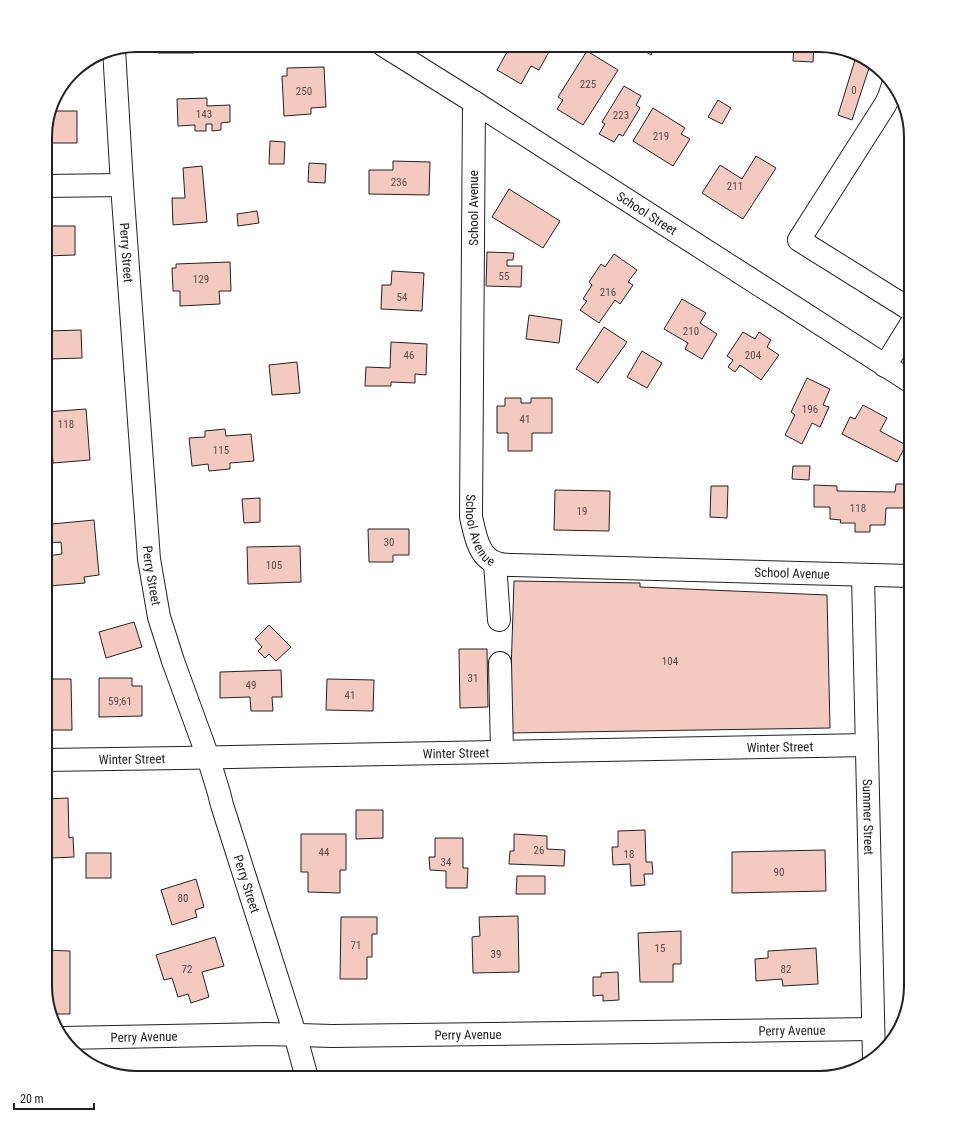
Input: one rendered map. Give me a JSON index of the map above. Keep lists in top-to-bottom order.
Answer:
{
  "streets": {
    "street": [
      "School Avenue",
      "School Street",
      "Perry Street",
      "Winter Street",
      "Summer Street",
      "Perry Avenue"
    ]
  },
  "crossings": [
    ["School Avenue", "School Street"],
    ["School Avenue", "Summer Street"],
    ["Perry Street", "Winter Street"],
    ["Perry Street", "Perry Avenue"],
    ["Winter Street", "Summer Street"],
    ["Summer Street", "Perry Avenue"]
  ],
  "house_numbers": [
    "225",
    "0",
    "250",
    "143",
    "223",
    "219",
    "236",
    "211",
    "55",
    "129",
    "216",
    "54",
    "210",
    "46",
    "204",
    "196",
    "41",
    "118",
    "115",
    "118",
    "19",
    "30",
    "105",
    "104",
    "31",
    "49",
    "41",
    "59;61",
    "26",
    "44",
    "18",
    "34",
    "90",
    "80",
    "71",
    "15",
    "39",
    "72",
    "82"
  ],
  "scale_bar": "20 m"
}
